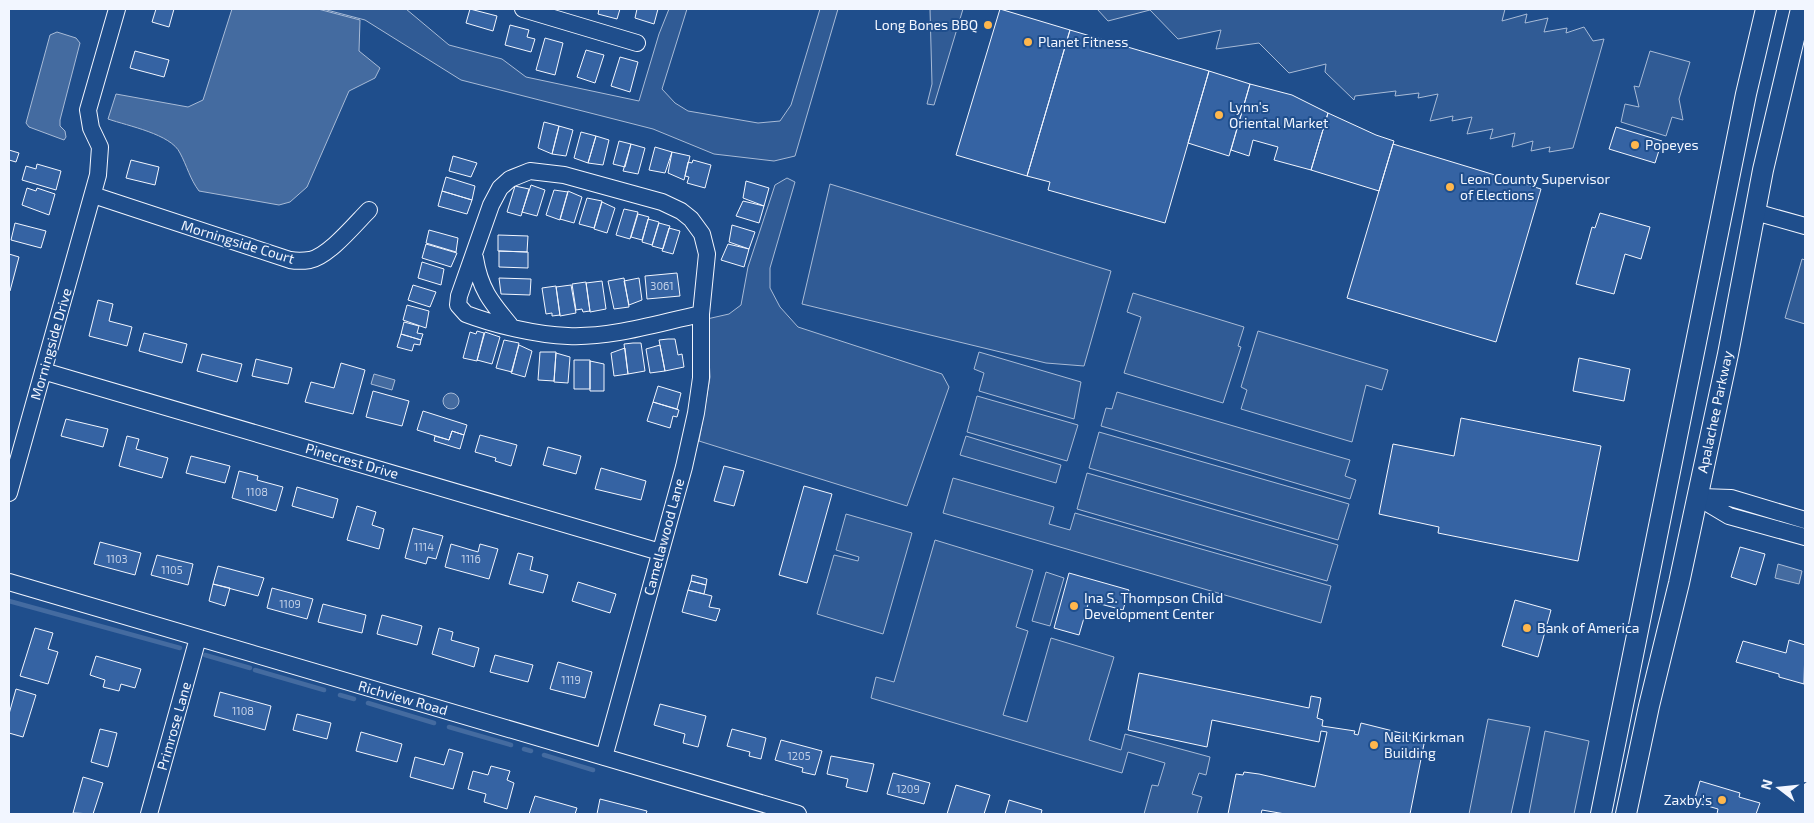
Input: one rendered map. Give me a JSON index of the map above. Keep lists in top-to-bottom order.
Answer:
{
  "streets": {
    "main road": ["Apalachee Parkway"],
    "street": [
      "Morningside Court",
      "Morningside Drive",
      "Pinecrest Drive",
      "Camellawood Lane",
      "Richview Road",
      "Primrose Lane"
    ]
  },
  "crossings": [
    ["Morningside Court", "Morningside Drive"],
    ["Morningside Drive", "Pinecrest Drive"],
    ["Pinecrest Drive", "Camellawood Lane"],
    ["Camellawood Lane", "Richview Road"],
    ["Richview Road", "Primrose Lane"]
  ],
  "places": [
    "Long Bones BBQ",
    "Planet Fitness",
    "Lynn's Oriental Market",
    "Popeyes",
    "Leon County Supervisor of Elections",
    "Ina S. Thompson Child Development Center",
    "Bank of America",
    "Neil Kirkman Building",
    "Zaxby's"
  ],
  "house_numbers": [
    "3061",
    "1108",
    "1114",
    "1103",
    "1116",
    "1105",
    "1109",
    "1119",
    "1108",
    "1205",
    "1209"
  ],
  "north": "left"
}
